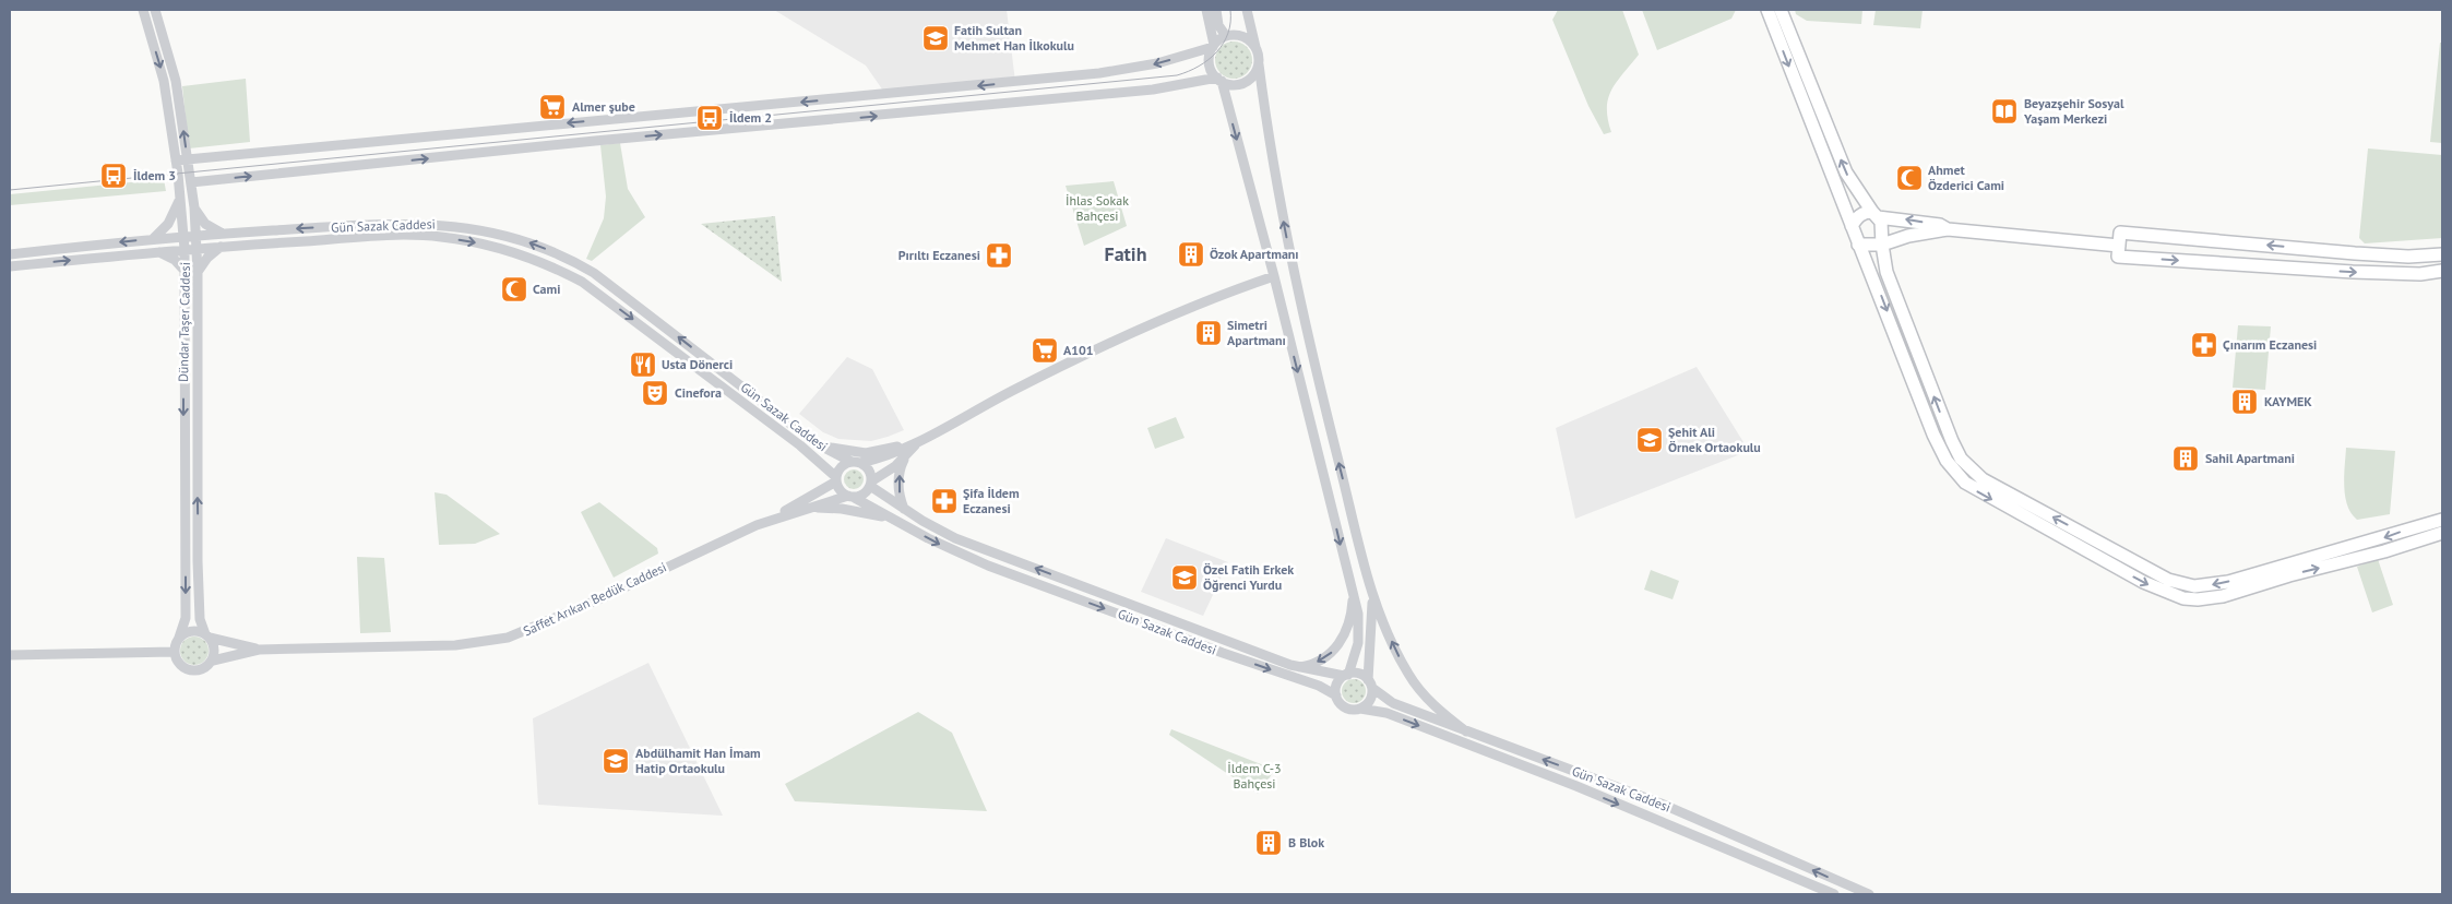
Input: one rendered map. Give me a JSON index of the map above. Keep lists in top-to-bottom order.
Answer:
{
  "streets": {
    "street": ["Gün Sazak Caddesi", "Dündar Taşer Caddesi", "Saffet Arıkan Bedük Caddesi"]
  },
  "crossings": [
    ["Gün Sazak Caddesi", "Dündar Taşer Caddesi"]
  ],
  "districts": ["Fatih"],
  "parks": ["İhlas Sokak Bahçesi", "İldem C-3 Bahçesi"],
  "places": {
    "school or university": [
      "Fatih Sultan Mehmet Han İlkokulu",
      "Şehit Ali Örnek Ortaokulu",
      "Özel Fatih Erkek Öğrenci Yurdu",
      "Abdülhamit Han İmam Hatip Ortaokulu"
    ],
    "supermarket": ["Almer şube", "A101"],
    "library": ["Beyazşehir Sosyal Yaşam Merkezi"],
    "bus stop": ["İldem 2", "İldem 3"],
    "mosque": ["Ahmet Özderici Cami", "Cami"],
    "building": [
      "Özok Apartmanı",
      "Simetri Apartmanı",
      "KAYMEK",
      "Sahil Apartmani",
      "B Blok"
    ],
    "pharmacy": ["Pırıltı Eczanesi", "Çınarım Eczanesi", "Şifa İldem Eczanesi"],
    "restaurant": ["Usta Dönerci"],
    "theatre": ["Cinefora"]
  }
}
